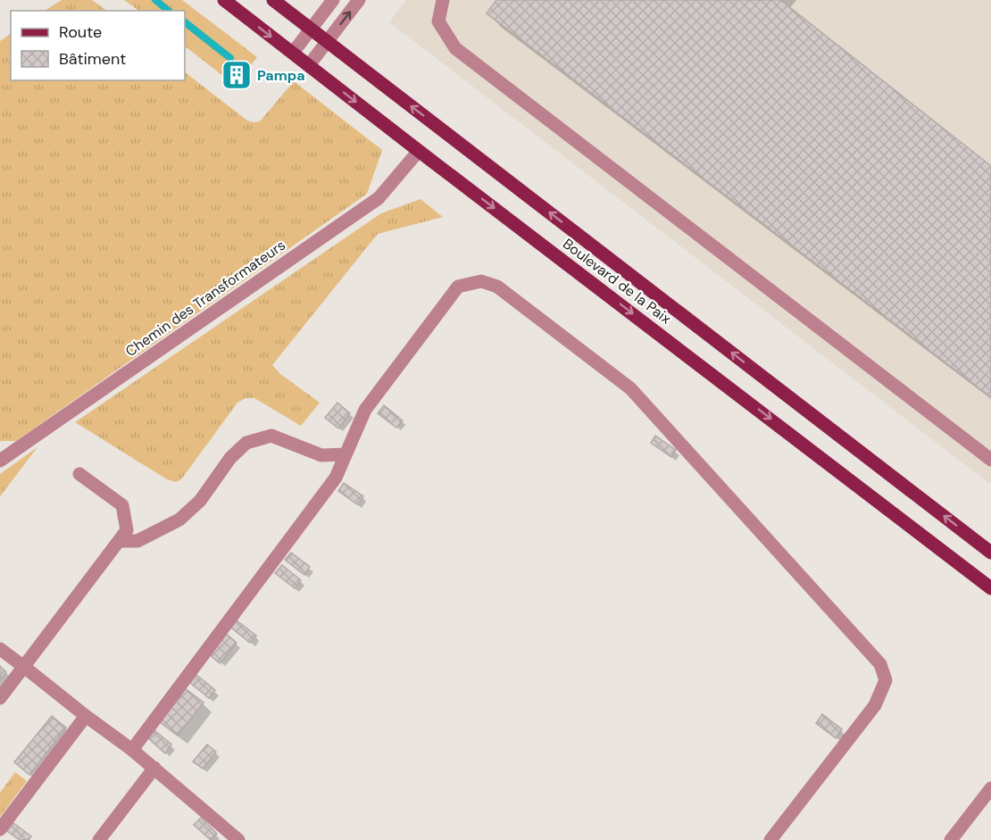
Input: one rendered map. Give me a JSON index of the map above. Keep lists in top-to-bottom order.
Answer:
{
  "streets": {
    "main road": ["Boulevard de la Paix"],
    "street": ["Chemin des Transformateurs"]
  },
  "crossings": [
    ["Boulevard de la Paix", "Chemin des Transformateurs"]
  ],
  "places": {
    "building": ["Pampa"]
  },
  "legend": ["Route", "Bâtiment"]
}
